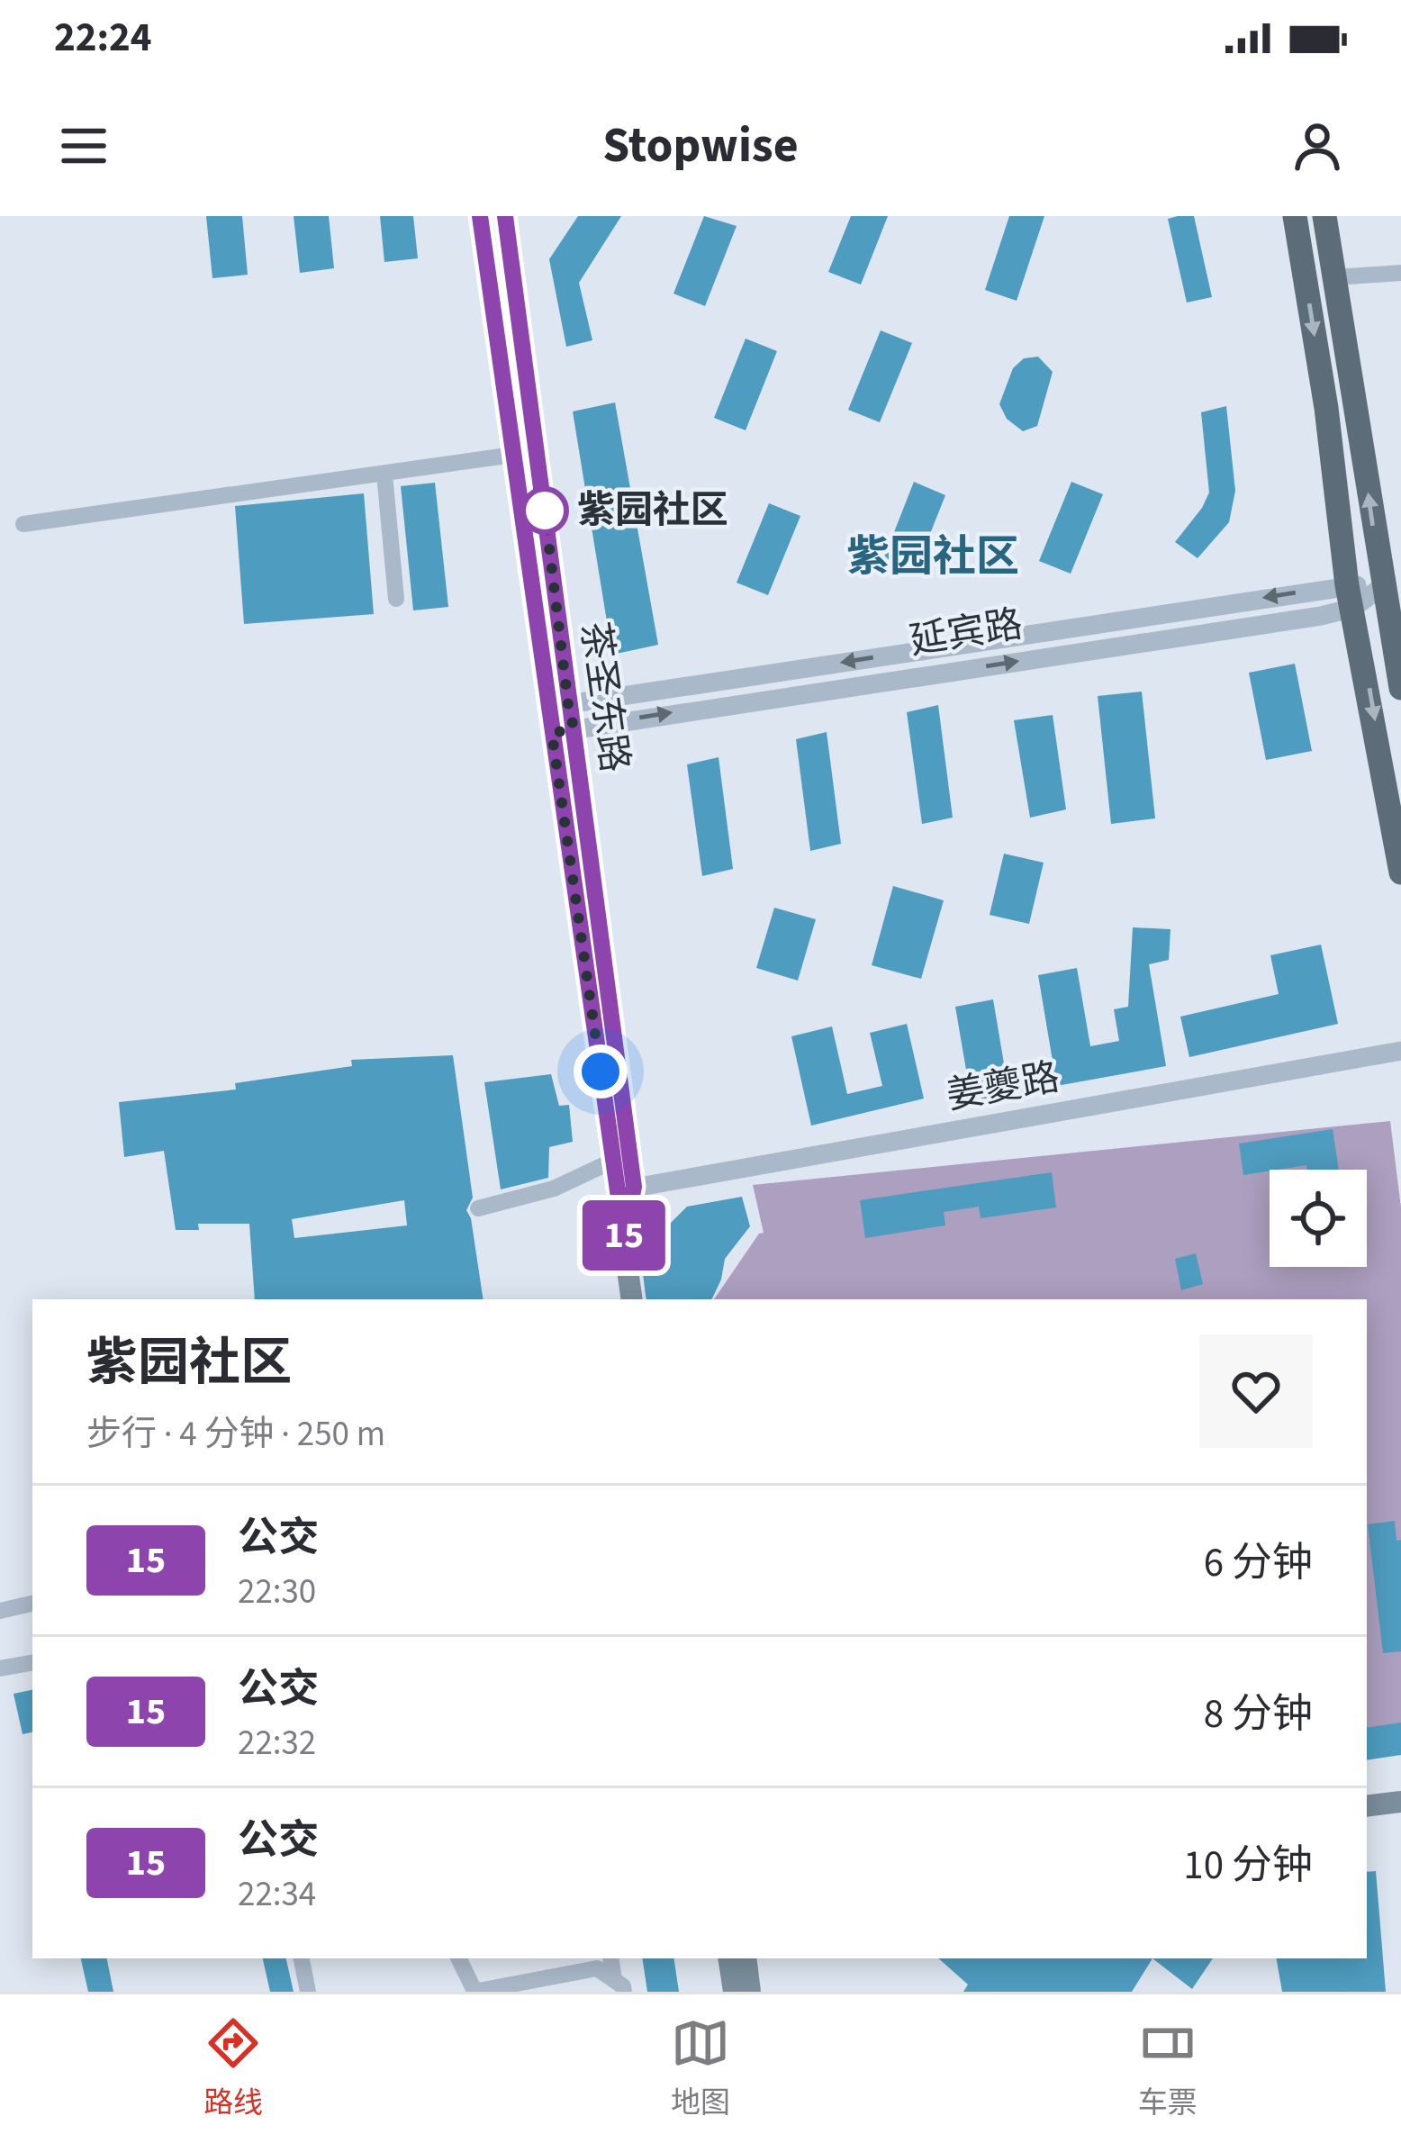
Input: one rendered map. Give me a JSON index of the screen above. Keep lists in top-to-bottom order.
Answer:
{
  "streets": {
    "main road": ["茶圣东路"],
    "street": ["延宾路", "姜夔路"]
  },
  "crossings": [
    ["延宾路", "茶圣东路"],
    ["茶圣东路", "姜夔路"]
  ],
  "districts": ["紫园社区"],
  "places": ["紫园社区"],
  "lines": ["bus line 15"],
  "page": {
    "status": "22:24",
    "header": "Stopwise",
    "on_map": "15",
    "heading": ["紫园社区", "步行 · 4 分钟 · 250 m"],
    "list": [
      {
        "mark": "15",
        "name": "公交",
        "note": "22:30",
        "value": "6 分钟"
      },
      {
        "mark": "15",
        "name": "公交",
        "note": "22:32",
        "value": "8 分钟"
      },
      {
        "mark": "15",
        "name": "公交",
        "note": "22:34",
        "value": "10 分钟"
      }
    ],
    "tabs": ["路线", "地图", "车票"]
  }
}
